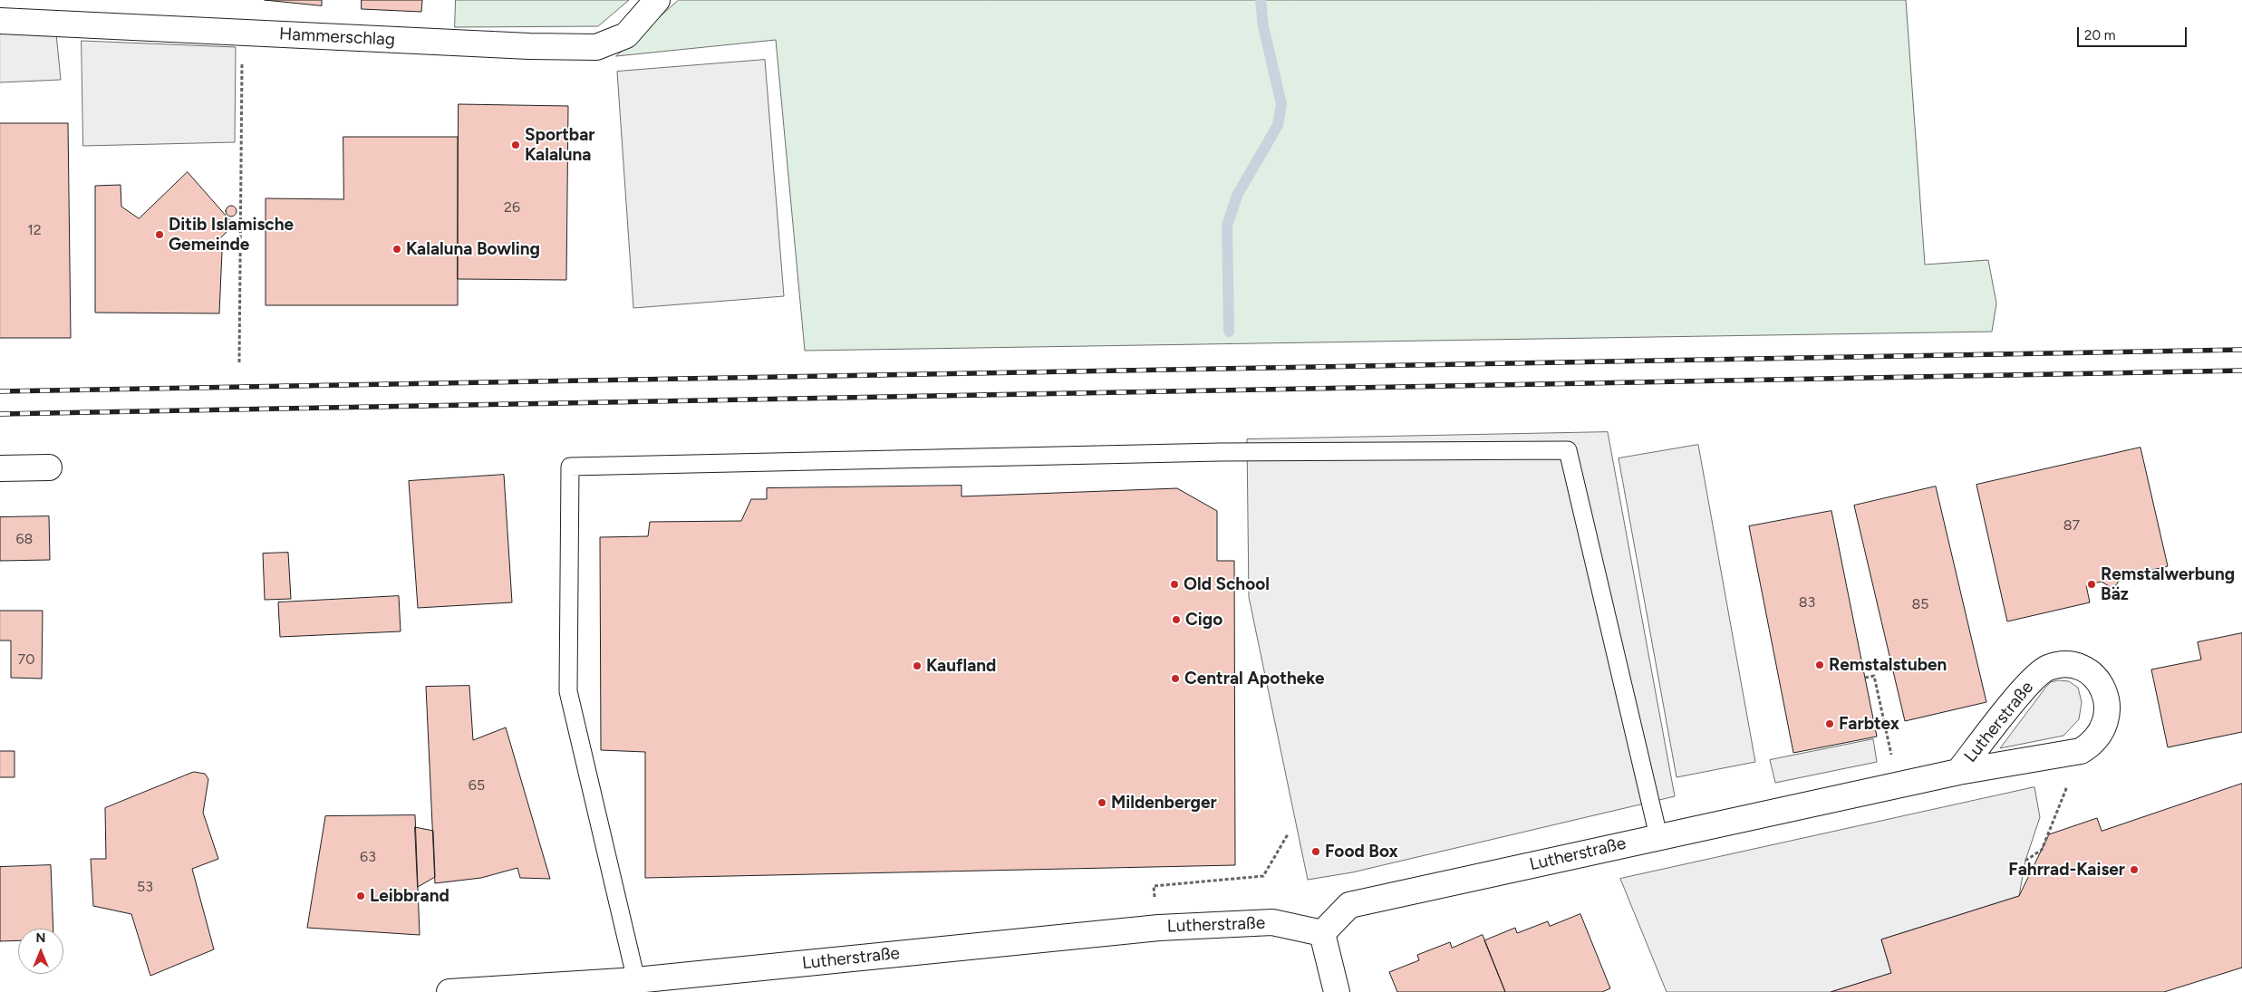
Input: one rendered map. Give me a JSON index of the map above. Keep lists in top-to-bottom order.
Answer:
{
  "streets": {
    "street": ["Hammerschlag", "Lutherstraße"]
  },
  "places": [
    "Sportbar Kalaluna",
    "Ditib Islamische Gemeinde",
    "Kalaluna Bowling",
    "Old School",
    "Remstalwerbung Bäz",
    "Cigo",
    "Remstalstuben",
    "Kaufland",
    "Central Apotheke",
    "Farbtex",
    "Mildenberger",
    "Food Box",
    "Fahrrad-Kaiser",
    "Leibbrand"
  ],
  "house_numbers": [
    "26",
    "12",
    "87",
    "68",
    "83",
    "85",
    "70",
    "65",
    "63",
    "53"
  ],
  "scale_bar": "20 m",
  "north": "top"
}
